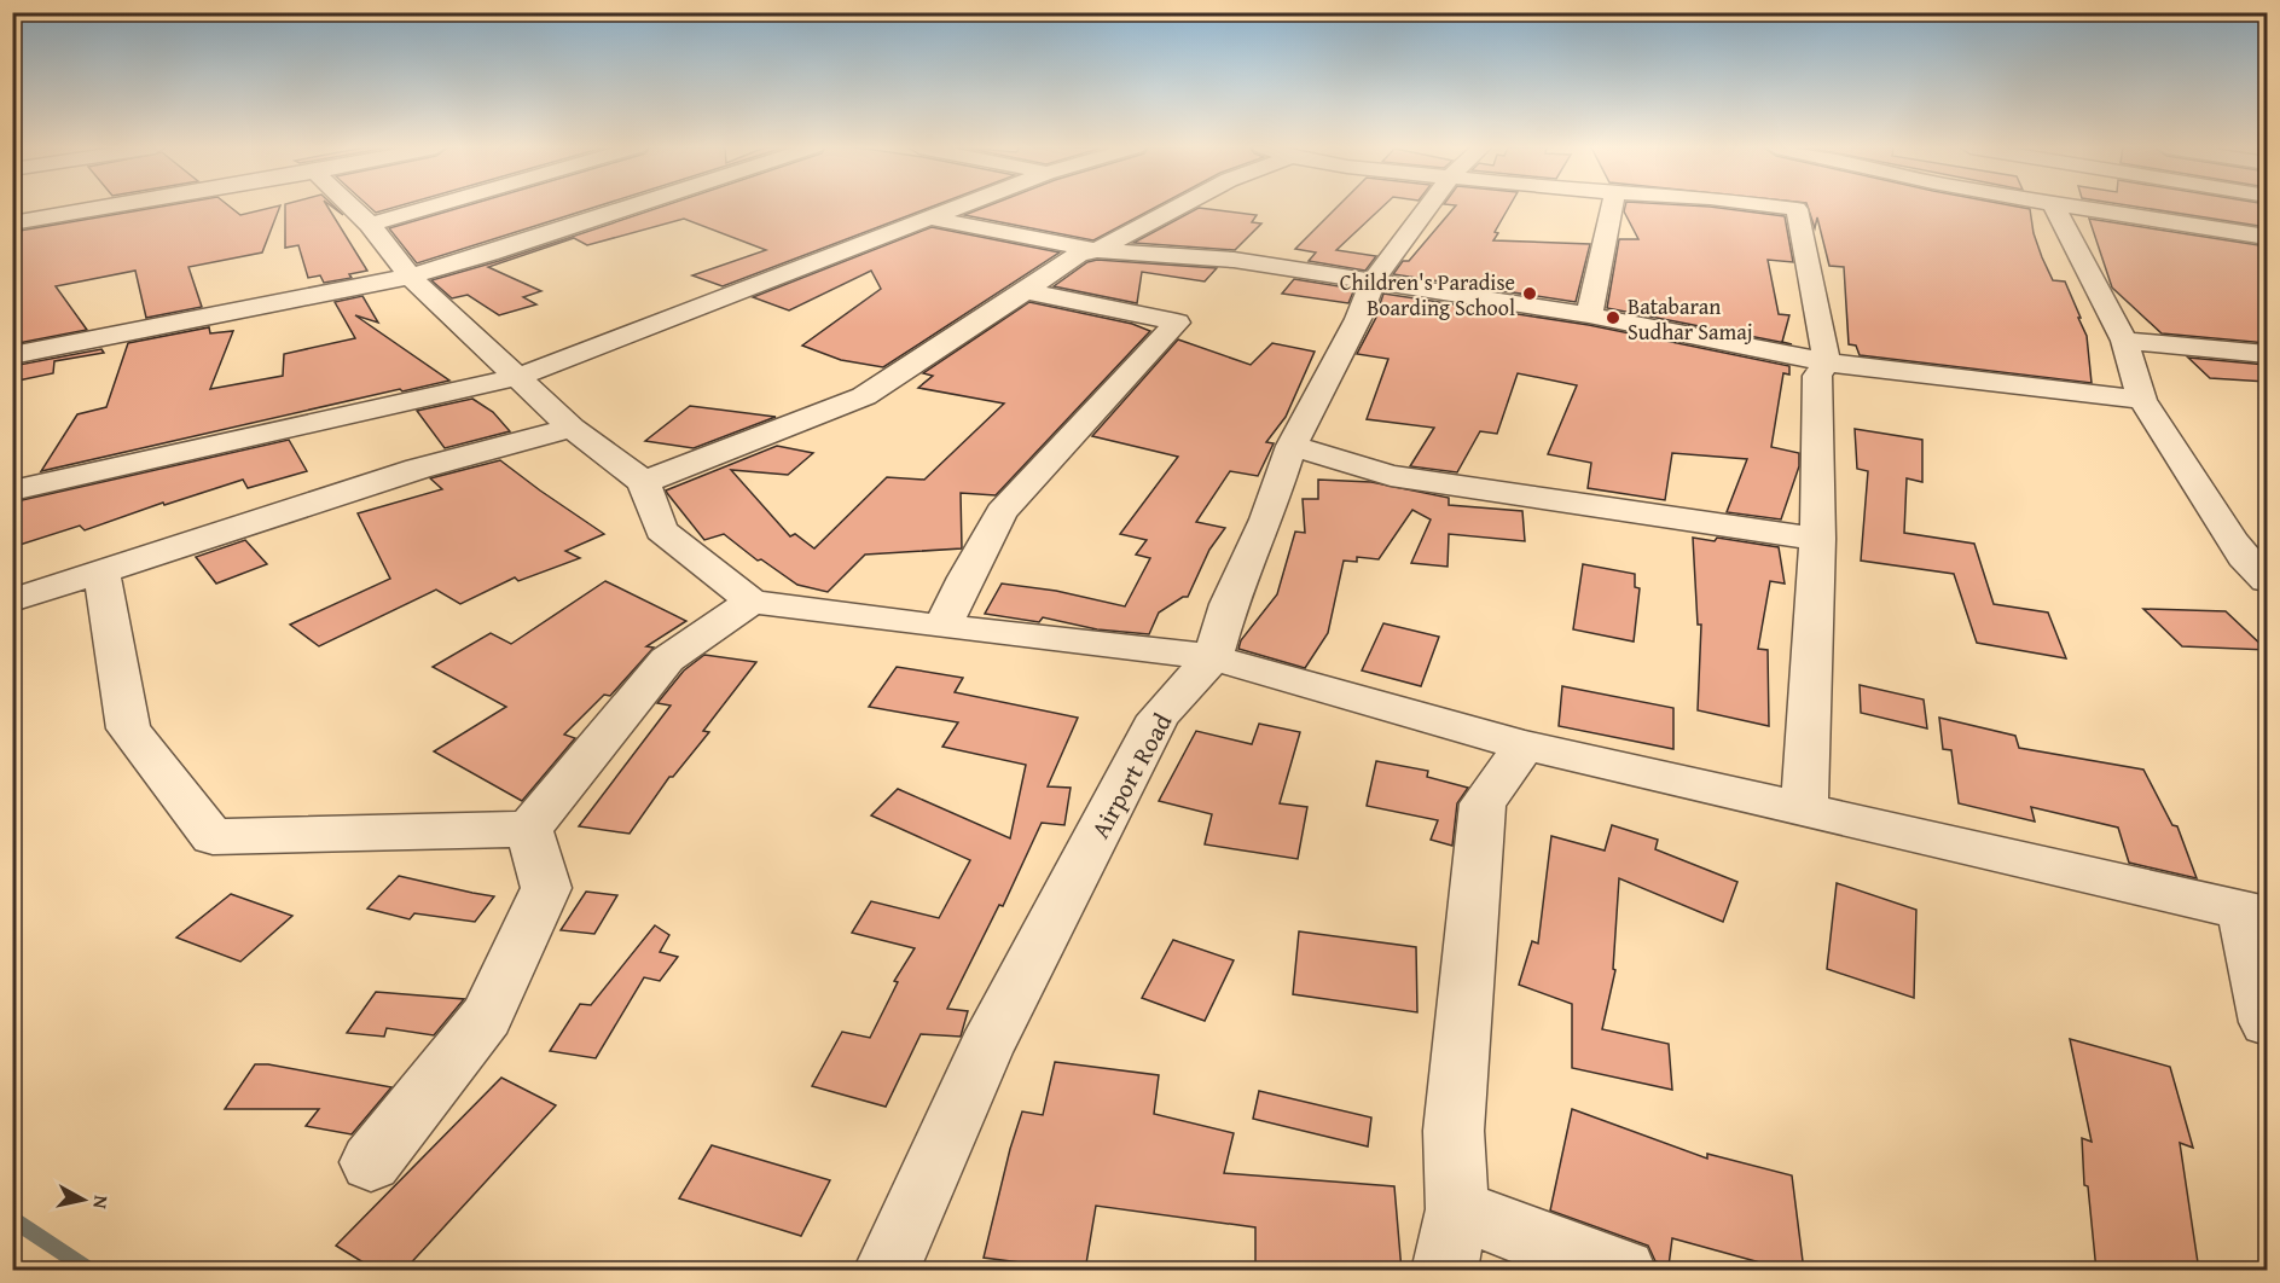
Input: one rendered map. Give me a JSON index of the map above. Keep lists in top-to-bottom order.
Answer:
{
  "streets": {
    "street": ["Airport Road"]
  },
  "places": ["Children's Paradise Boarding School", "Batabaran Sudhar Samaj"],
  "north": "right"
}
